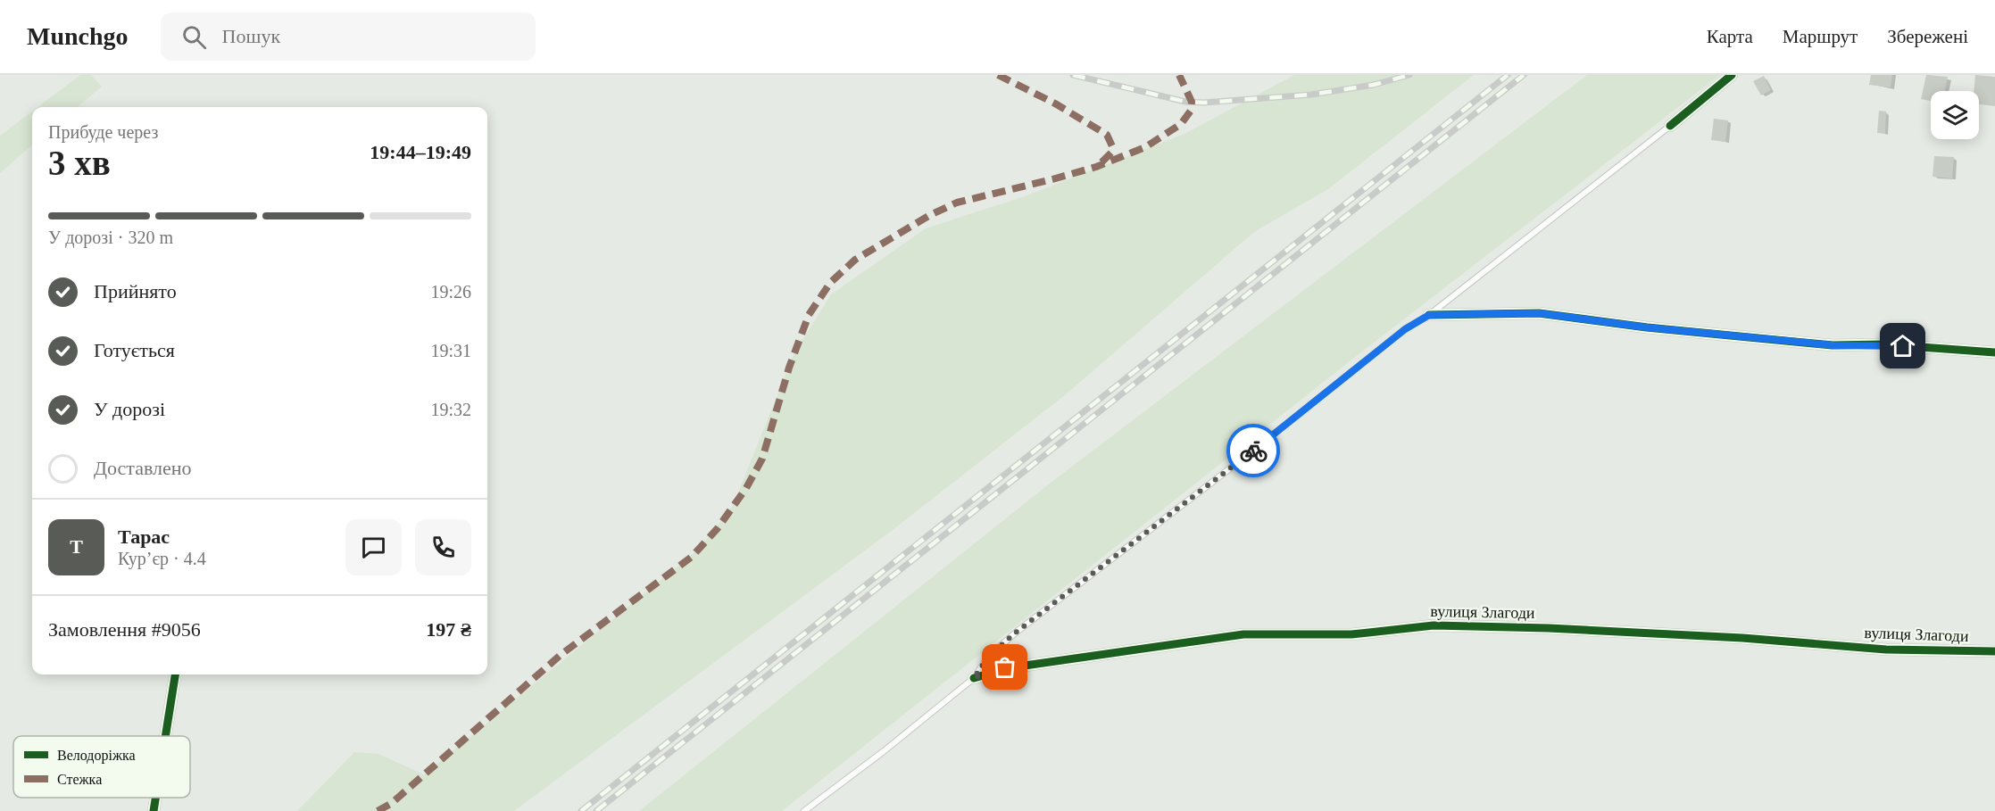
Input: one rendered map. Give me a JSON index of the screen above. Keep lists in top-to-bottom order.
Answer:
{
  "streets": {
    "street": ["вулиця Злагоди"]
  },
  "legend": ["Велодоріжка", "Стежка"],
  "page": {
    "header": "Munchgo",
    "search": "Пошук",
    "nav": ["Карта", "Маршрут", "Збережені"],
    "heading": ["3 хв", "Прибуде через", "19:44–19:49"],
    "panel": [
      "Тарас",
      "Кур’єр · 4.4",
      "Замовлення #9056",
      "197 ₴"
    ],
    "bar": "У дорозі · 320 m",
    "list": [
      ["Прийнято", "19:26"],
      ["Готується", "19:31"],
      ["У дорозі", "19:32"],
      "Доставлено"
    ],
    "round": "Т"
  }
}
